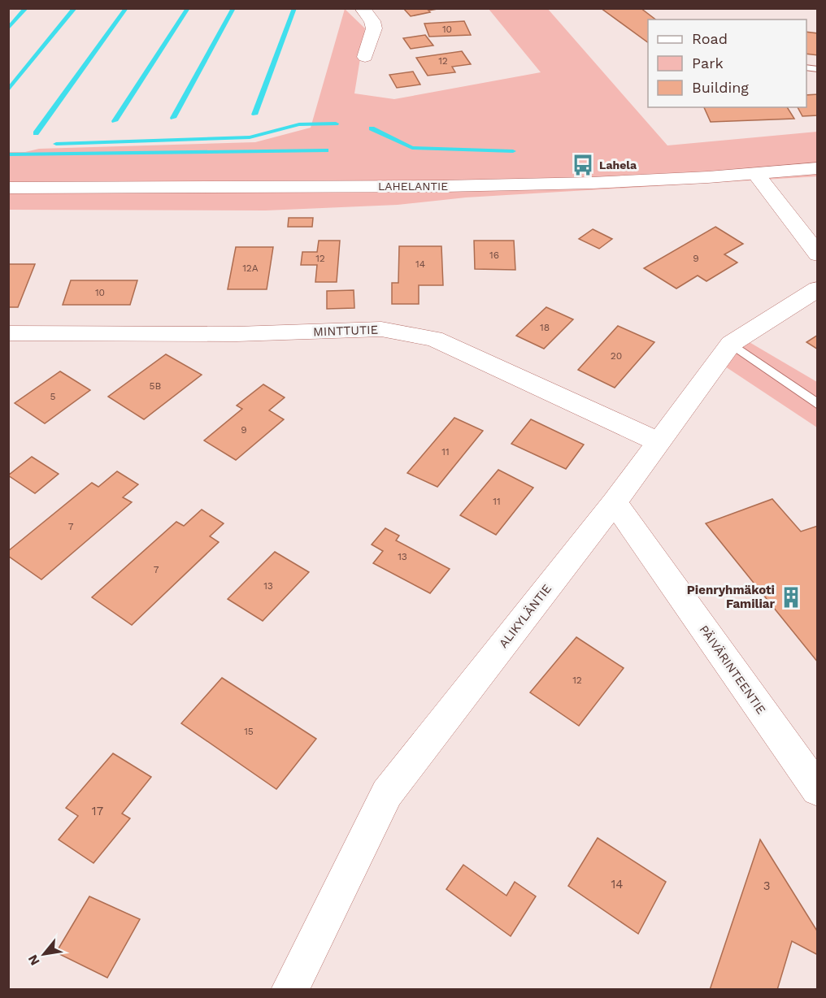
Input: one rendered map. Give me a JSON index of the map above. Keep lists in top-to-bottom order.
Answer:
{
  "streets": {
    "street": [
      "LAHELANTIE",
      "MINTTUTIE",
      "ALIKYLÄNTIE",
      "PÄIVÄRINTEENTIE"
    ]
  },
  "crossings": [
    ["MINTTUTIE", "ALIKYLÄNTIE"],
    ["ALIKYLÄNTIE", "PÄIVÄRINTEENTIE"]
  ],
  "places": {
    "bus stop": ["Lahela"],
    "building": ["Pienryhmäkoti Familiar"]
  },
  "house_numbers": [
    "10",
    "12",
    "16",
    "12",
    "9",
    "14",
    "12A",
    "10",
    "18",
    "20",
    "5B",
    "5",
    "9",
    "11",
    "11",
    "7",
    "13",
    "7",
    "13",
    "12",
    "15",
    "17",
    "14",
    "3"
  ],
  "legend": ["Road", "Park", "Building"],
  "north": "bottom left"
}
